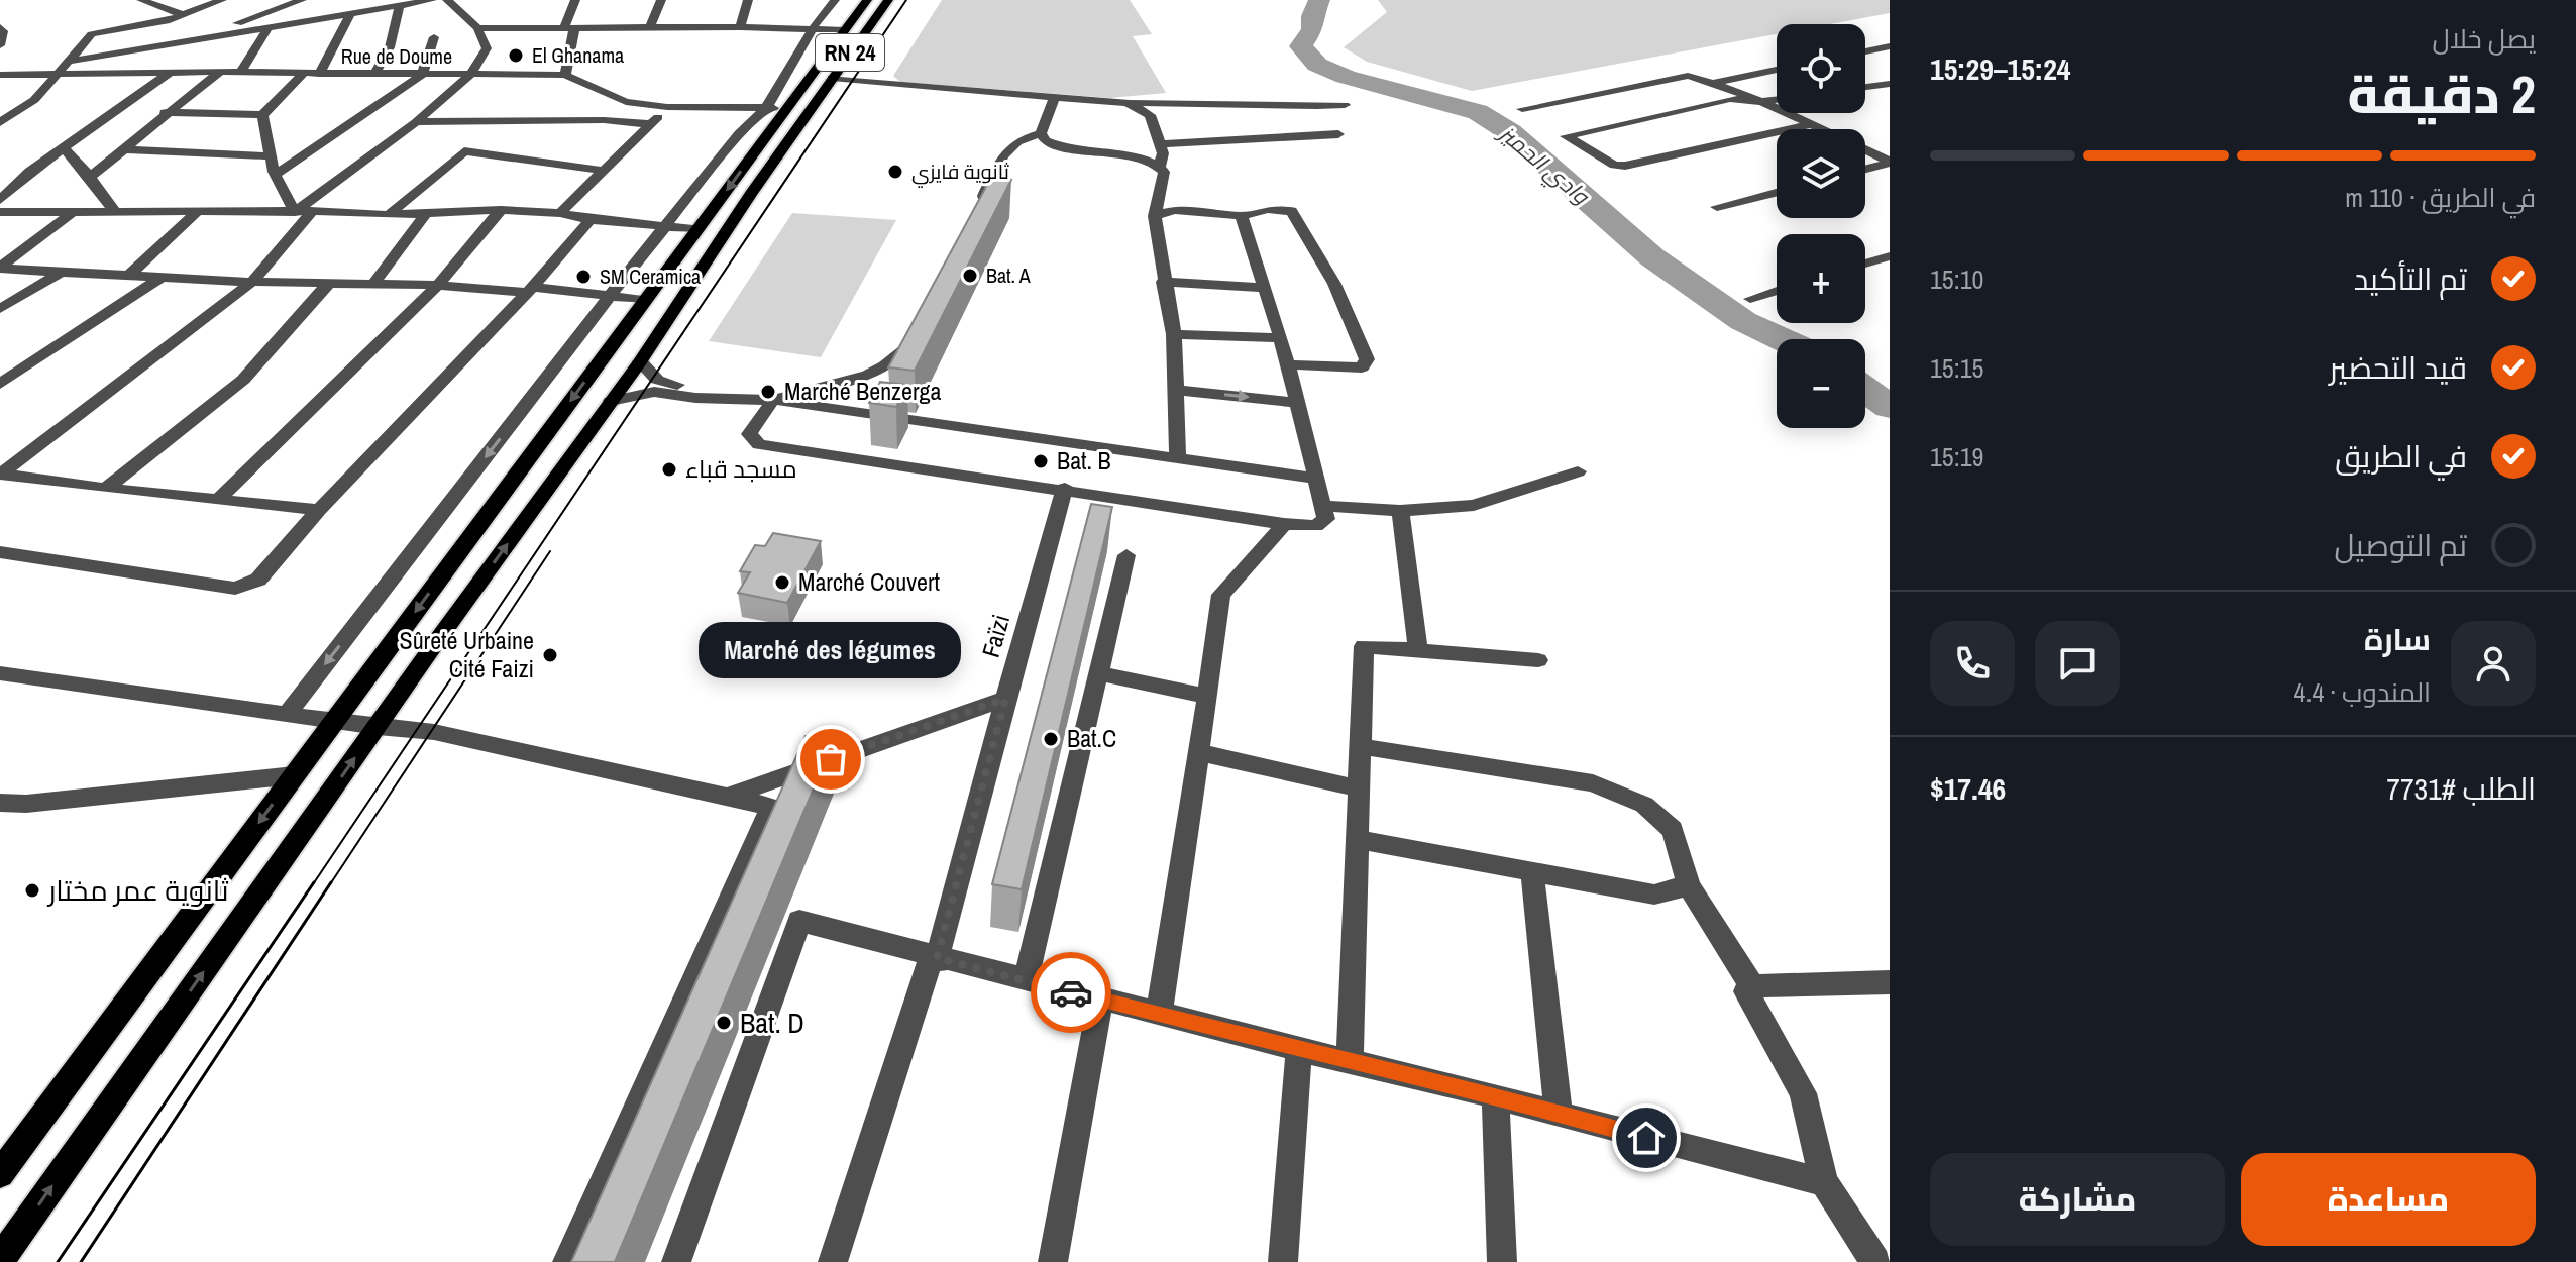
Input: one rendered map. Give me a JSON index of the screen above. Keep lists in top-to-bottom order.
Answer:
{
  "streets": {
    "main road": ["RN 24"],
    "street": ["Rue de Doume", "Faïzi"]
  },
  "crossings": [
    ["RN 24", "Rue de Doume"]
  ],
  "water": ["وادي الحميز"],
  "places": [
    "El Ghanama",
    "ثانوية فايزي",
    "Bat. A",
    "SM Ceramica",
    "Marché Benzerga",
    "Bat. B",
    "مسجد قباء",
    "Marché Couvert",
    "Sûreté Urbaine Cité Faizi",
    "Bat.C",
    "Marché des légumes",
    "ثانوية عمر مختار",
    "Bat. D"
  ],
  "page": {
    "heading": ["2 دقيقة", "يصل خلال", "15:24–15:29"],
    "panel": [
      "سارة",
      "المندوب · 4.4",
      "الطلب #7731",
      "$17.46"
    ],
    "map_buttons": ["+", "−"],
    "bar": "في الطريق · 110 m",
    "list": [
      ["تم التأكيد", "15:10"],
      ["قيد التحضير", "15:15"],
      ["في الطريق", "15:19"],
      "تم التوصيل"
    ],
    "bubble": "Marché des légumes",
    "buttons": ["مساعدة", "مشاركة"]
  }
}
